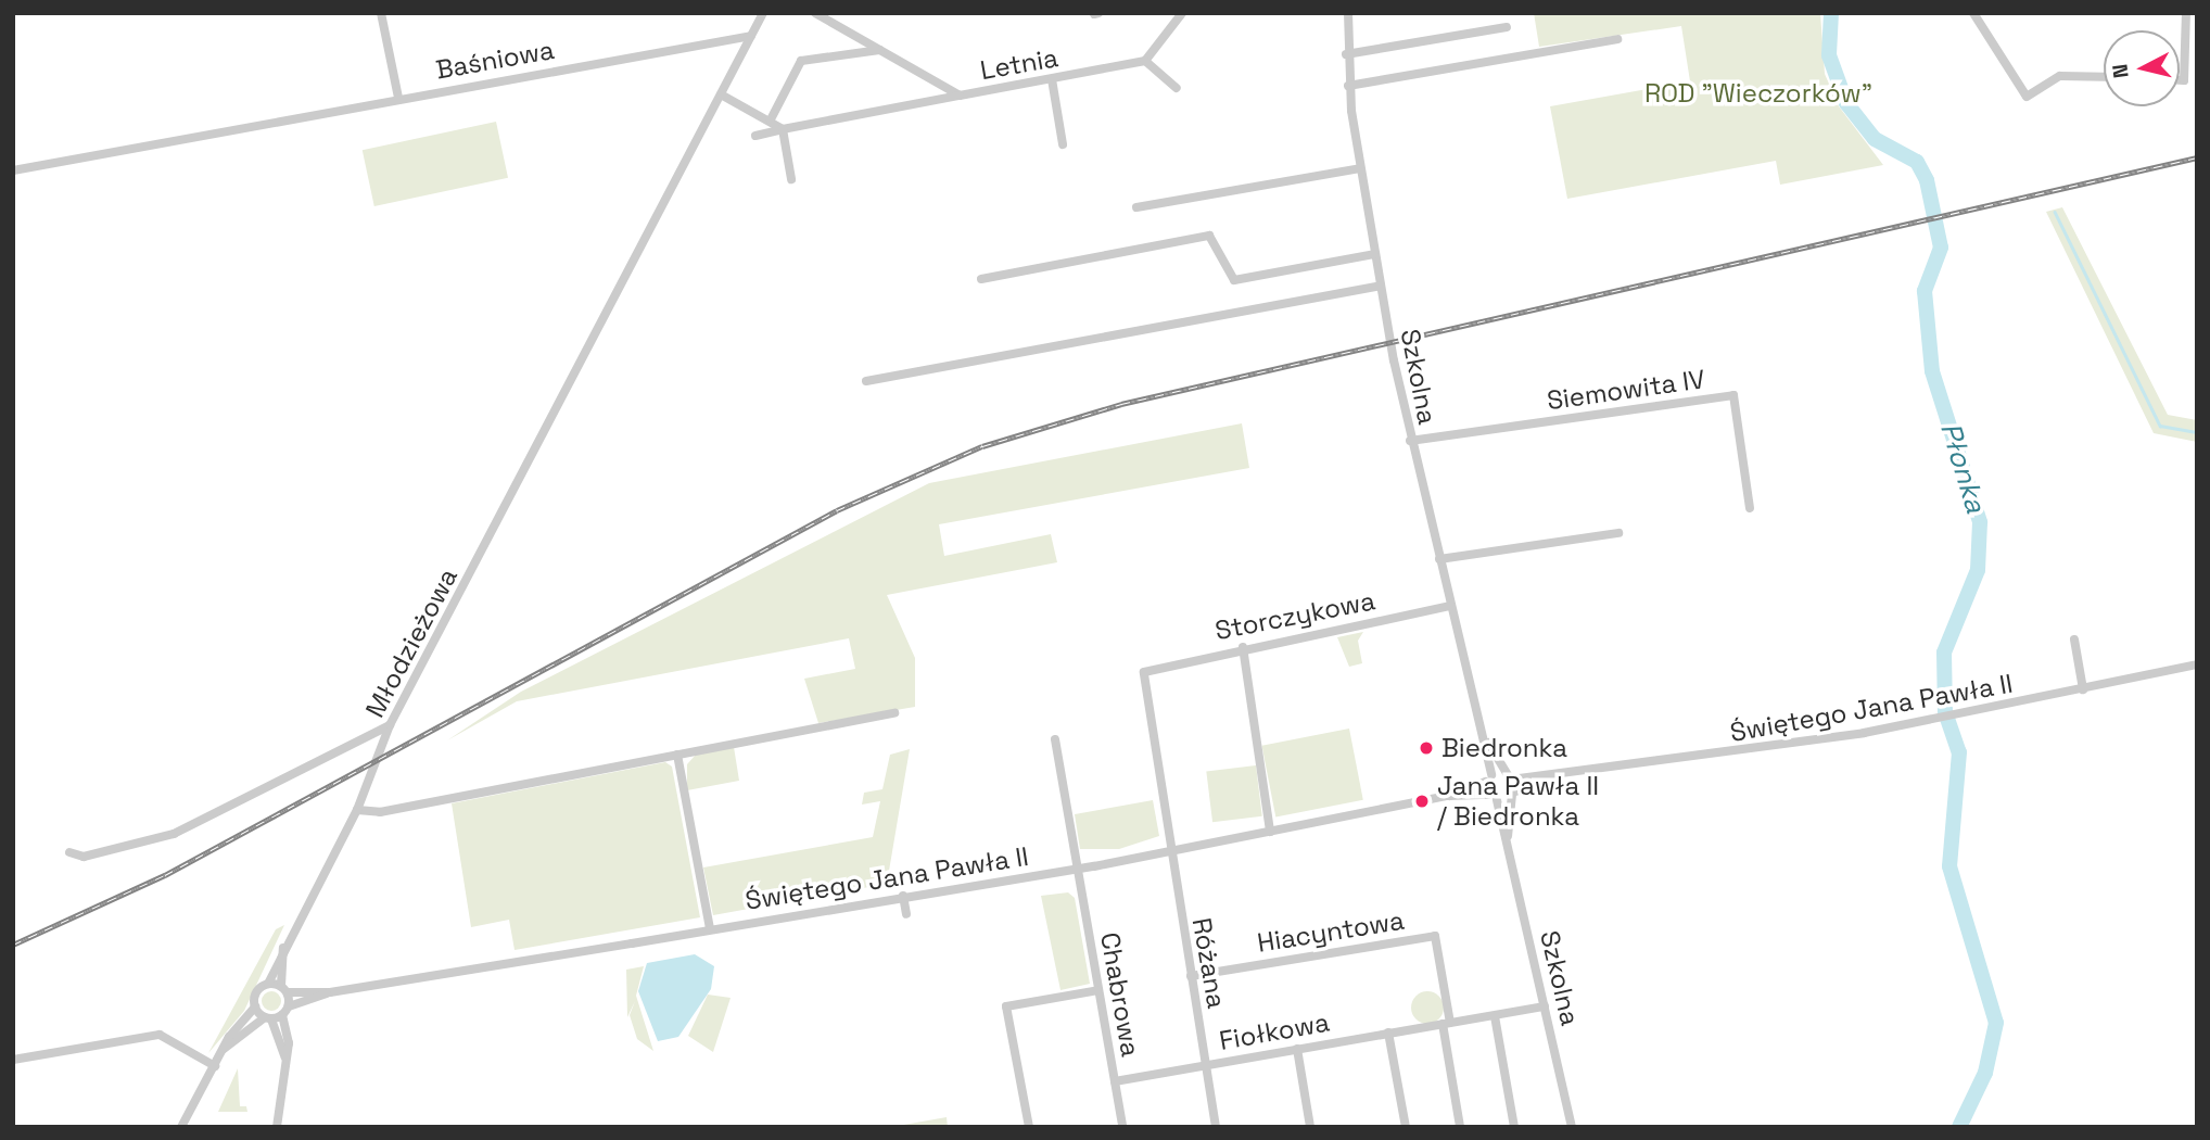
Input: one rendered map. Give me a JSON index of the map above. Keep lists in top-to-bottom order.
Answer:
{
  "streets": {
    "street": [
      "Baśniowa",
      "Letnia",
      "Szkolna",
      "Siemowita IV",
      "Storczykowa",
      "Młodzieżowa",
      "Świętego Jana Pawła II",
      "Hiacyntowa",
      "Różana",
      "Chabrowa",
      "Fiołkowa"
    ]
  },
  "crossings": [
    ["Baśniowa", "Młodzieżowa"],
    ["Szkolna", "Siemowita IV"],
    ["Szkolna", "Storczykowa"],
    ["Szkolna", "Świętego Jana Pawła II"],
    ["Szkolna", "Fiołkowa"],
    ["Storczykowa", "Różana"],
    ["Młodzieżowa", "Świętego Jana Pawła II"],
    ["Świętego Jana Pawła II", "Różana"],
    ["Świętego Jana Pawła II", "Chabrowa"],
    ["Hiacyntowa", "Różana"],
    ["Hiacyntowa", "Fiołkowa"],
    ["Różana", "Fiołkowa"],
    ["Chabrowa", "Fiołkowa"]
  ],
  "water": ["Płonka"],
  "parks": ["ROD \"Wieczorków\""],
  "places": ["Biedronka", "Jana Pawła II / Biedronka"],
  "north": "left"
}
